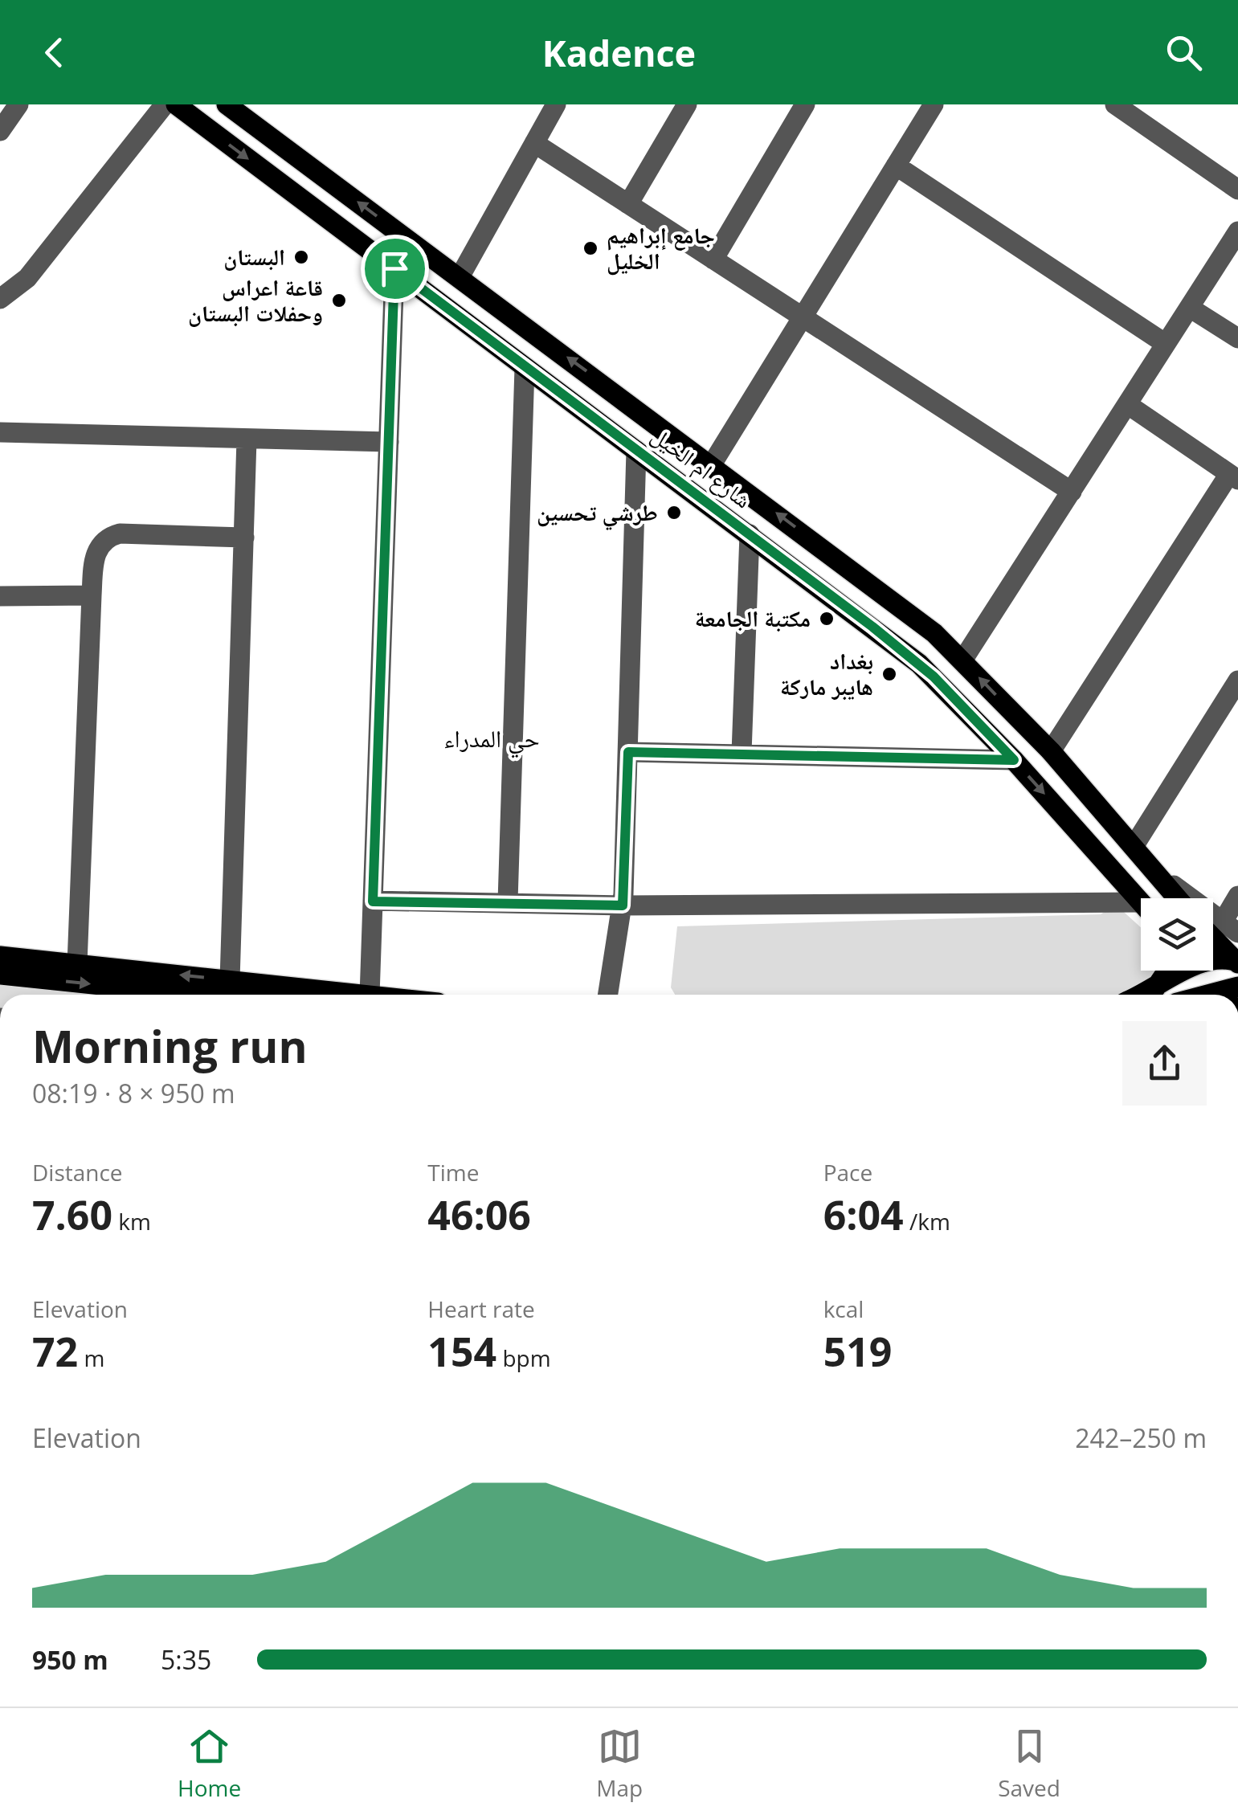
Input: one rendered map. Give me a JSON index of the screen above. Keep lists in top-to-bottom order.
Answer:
{
  "streets": {
    "main road": ["شارع ام الخيل"]
  },
  "districts": ["حي المدراء"],
  "places": [
    "جامع إبراهيم الخليل",
    "البستان",
    "قاعة اعراس وحفلات البستان",
    "طرشي تحسين",
    "مكتبة الجامعة",
    "بغداد هايبر ماركة"
  ],
  "page": {
    "header": "Kadence",
    "heading": ["Morning run", "08:19 · 8 × 950 m"],
    "stats": [
      ["Distance", "7.60 km"],
      ["Time", "46:06"],
      ["Pace", "6:04 /km"],
      ["Elevation", "72 m"],
      ["Heart rate", "154 bpm"],
      ["kcal", "519"]
    ],
    "chart": ["Elevation", "242–250 m"],
    "list": [
      {
        "name": "950 m",
        "note": "5:35"
      }
    ],
    "tabs": ["Home", "Map", "Saved"]
  }
}
